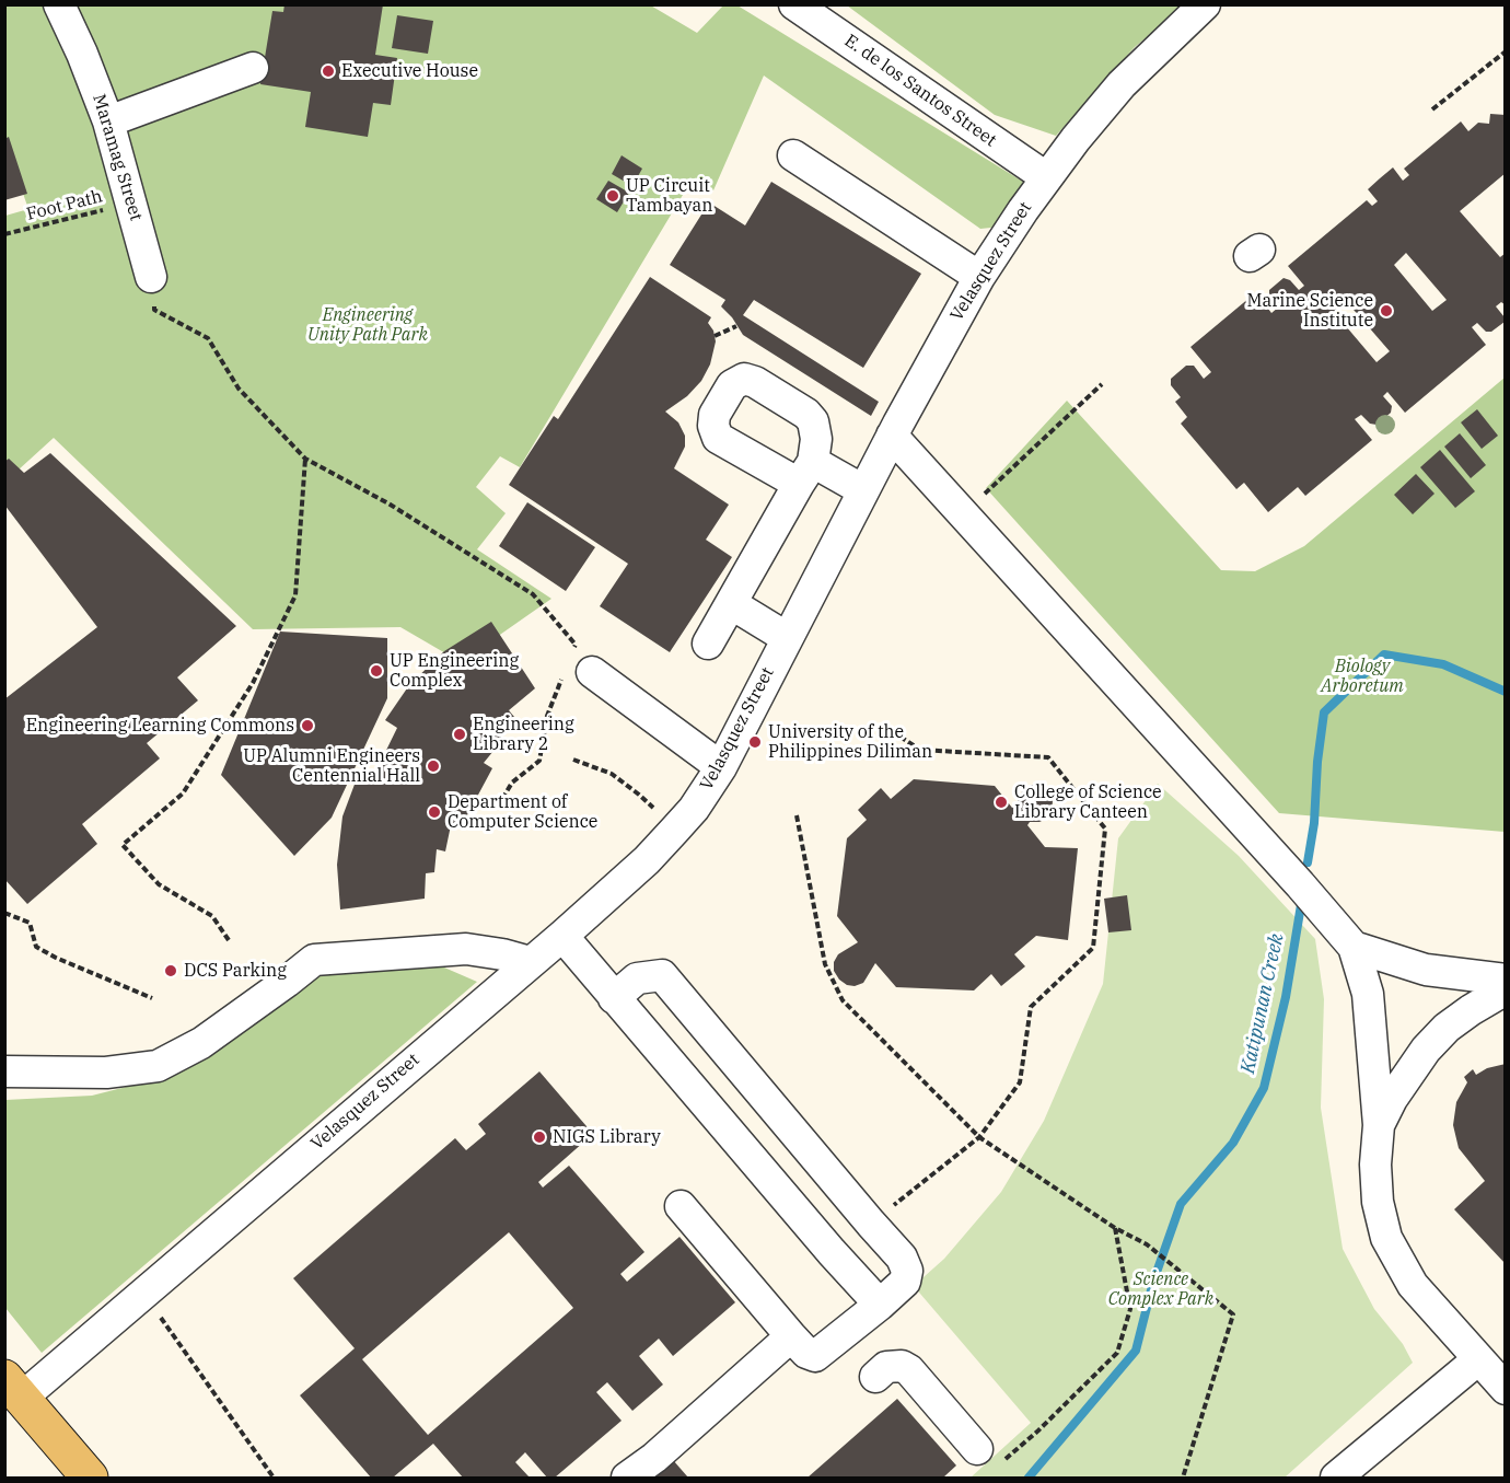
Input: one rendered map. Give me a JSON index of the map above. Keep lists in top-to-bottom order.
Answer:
{
  "streets": {
    "street": ["E. de los Santos Street", "Maramag Street", "Velasquez Street"],
    "path": ["Foot Path"]
  },
  "crossings": [
    ["E. de los Santos Street", "Velasquez Street"],
    ["Maramag Street", "Foot Path"]
  ],
  "water": ["Katipunan Creek"],
  "parks": ["Engineering Unity Path Park", "Biology Arboretum", "Science Complex Park"],
  "places": [
    "Executive House",
    "UP Circuit Tambayan",
    "Marine Science Institute",
    "UP Engineering Complex",
    "Engineering Learning Commons",
    "Engineering Library 2",
    "University of the Philippines Diliman",
    "UP Alumni Engineers Centennial Hall",
    "College of Science Library Canteen",
    "Department of Computer Science",
    "DCS Parking",
    "NIGS Library"
  ]
}
